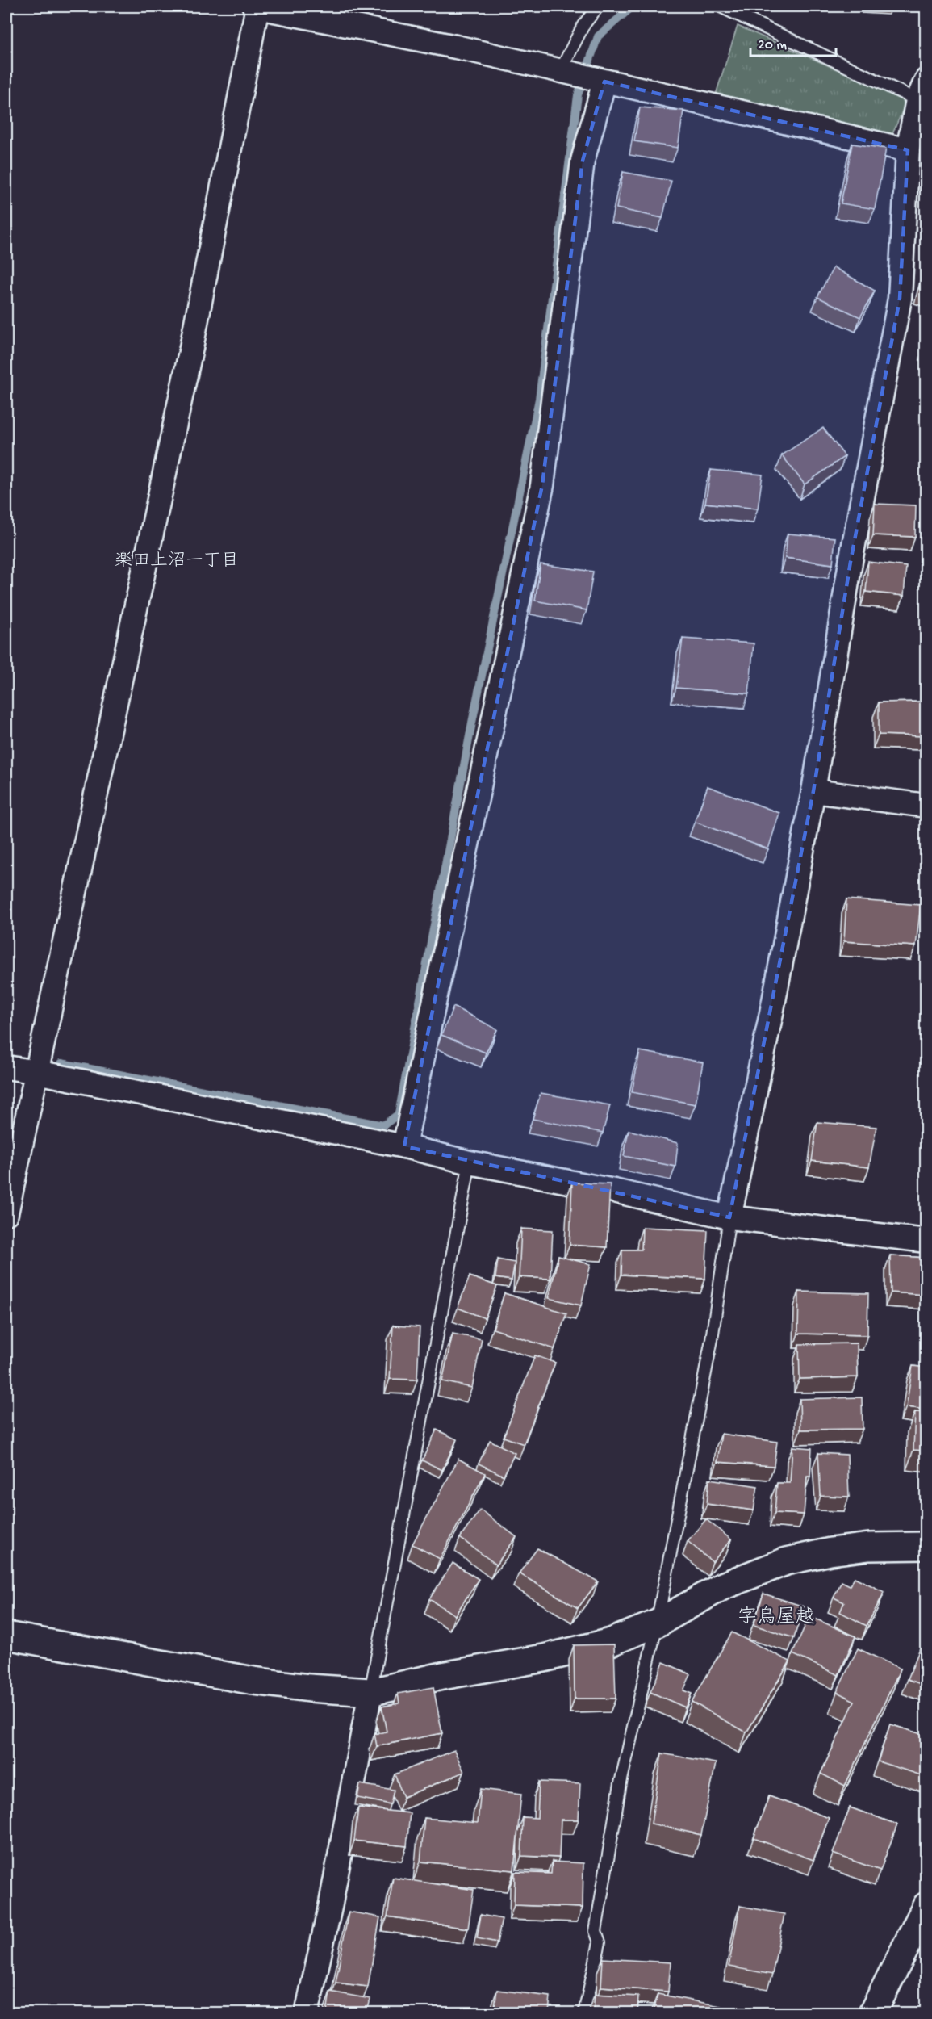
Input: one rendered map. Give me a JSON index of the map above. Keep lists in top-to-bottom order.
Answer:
{
  "districts": ["楽田上沼一丁目", "字鳥屋越"],
  "scale_bar": "20 m"
}
